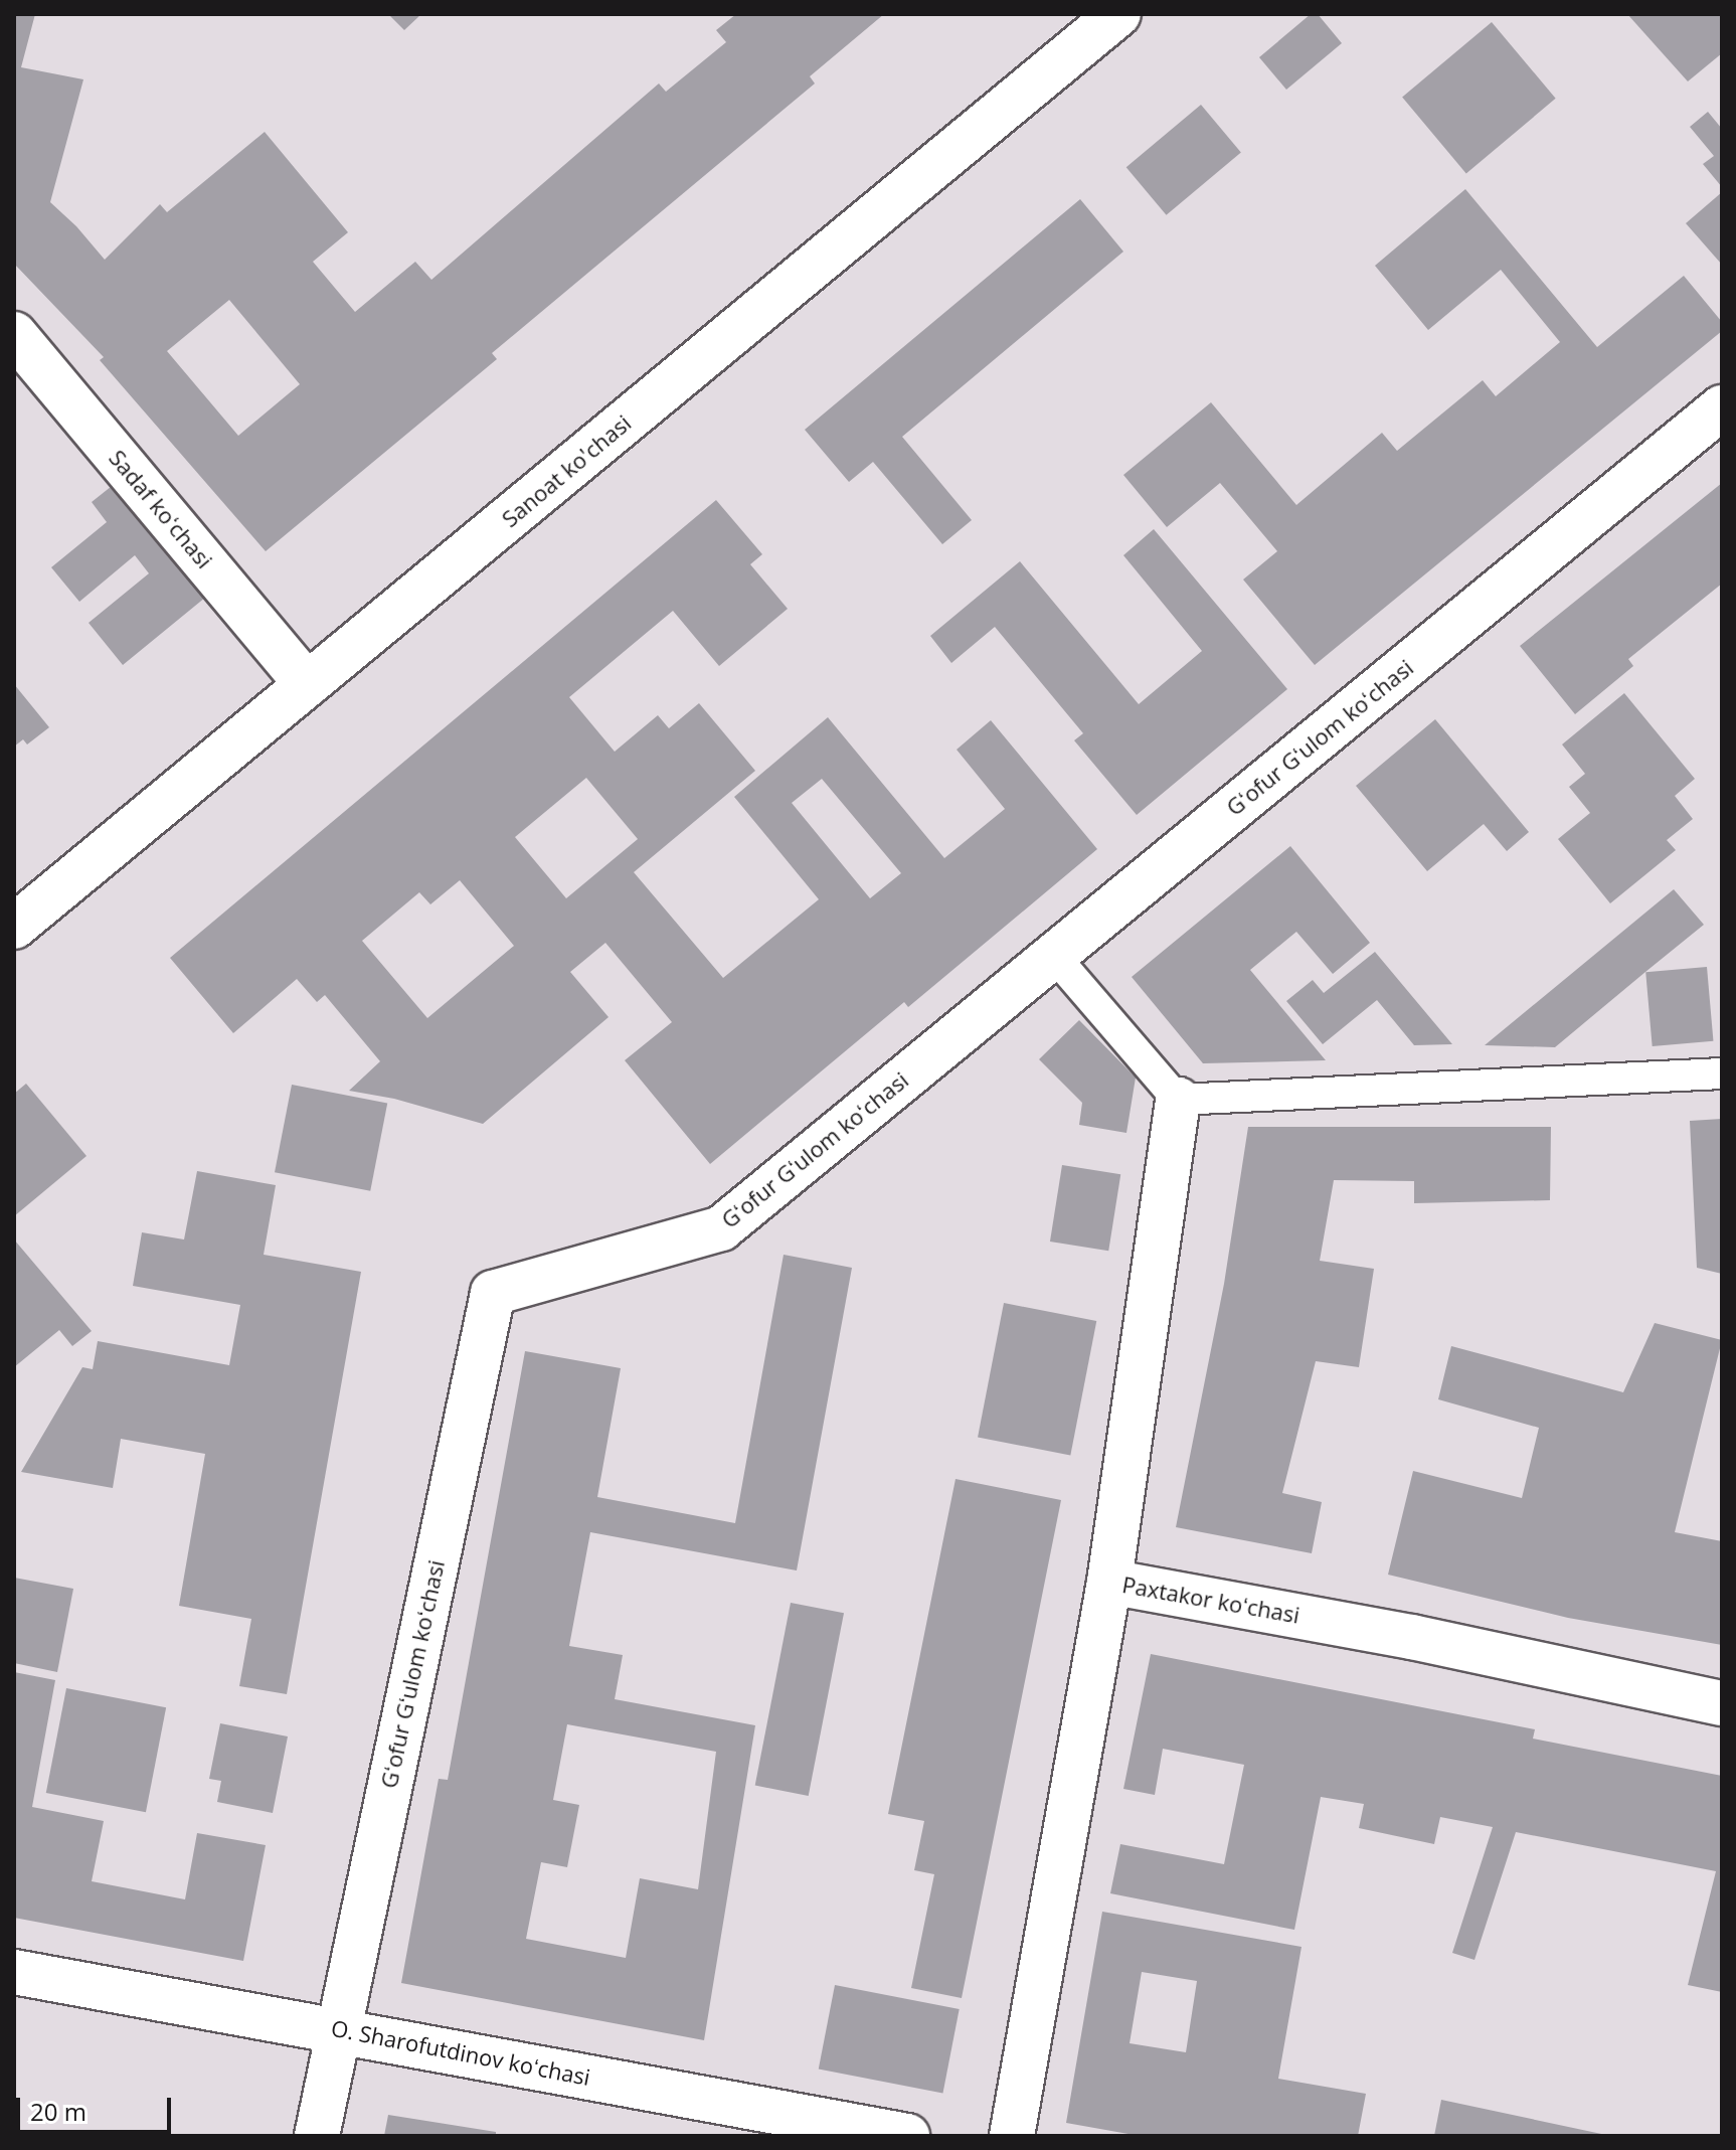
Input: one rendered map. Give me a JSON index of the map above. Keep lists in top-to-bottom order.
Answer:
{
  "streets": {
    "street": [
      "Sanoat ko'chasi",
      "Sadaf koʻchasi",
      "Gʻofur Gʻulom koʻchasi",
      "Paxtakor koʻchasi",
      "O. Sharofutdinov koʻchasi"
    ]
  },
  "crossings": [
    ["Sanoat ko'chasi", "Sadaf koʻchasi"],
    ["Gʻofur Gʻulom koʻchasi", "O. Sharofutdinov koʻchasi"]
  ],
  "scale_bar": "20 m"
}
